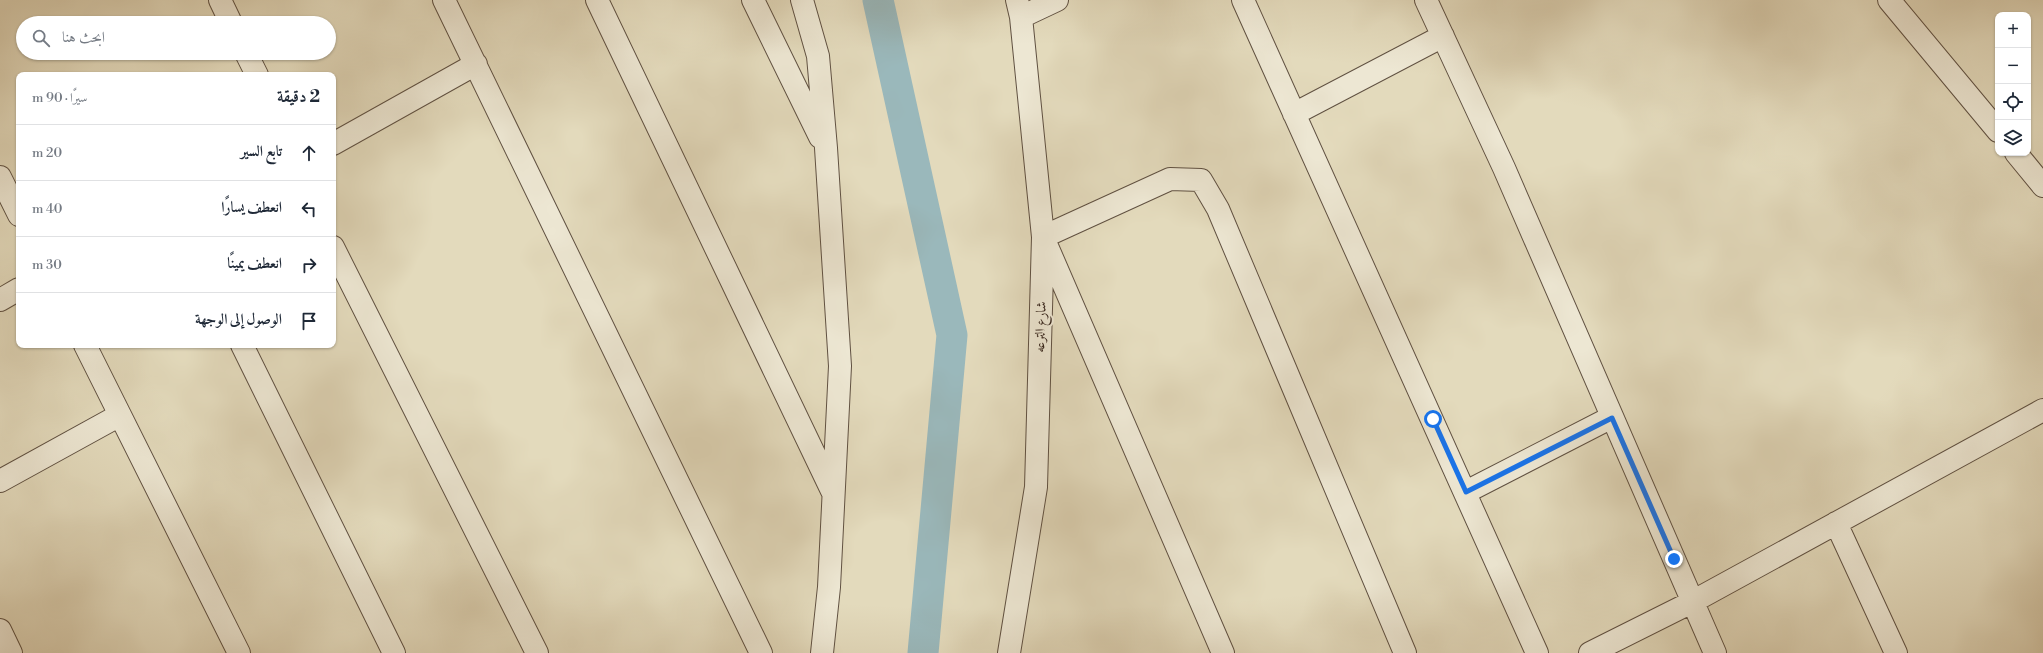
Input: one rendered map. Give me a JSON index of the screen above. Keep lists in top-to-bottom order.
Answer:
{
  "streets": {
    "street": ["شارع الترعه"]
  },
  "page": {
    "map_buttons": ["+", "−"],
    "search": "ابحث هنا",
    "heading": ["2 دقيقة", "سيرًا · 90 m"],
    "list": [
      ["تابع السير", "20 m"],
      ["انعطف يسارًا", "40 m"],
      ["انعطف يمينًا", "30 m"],
      "الوصول إلى الوجهة"
    ]
  }
}
